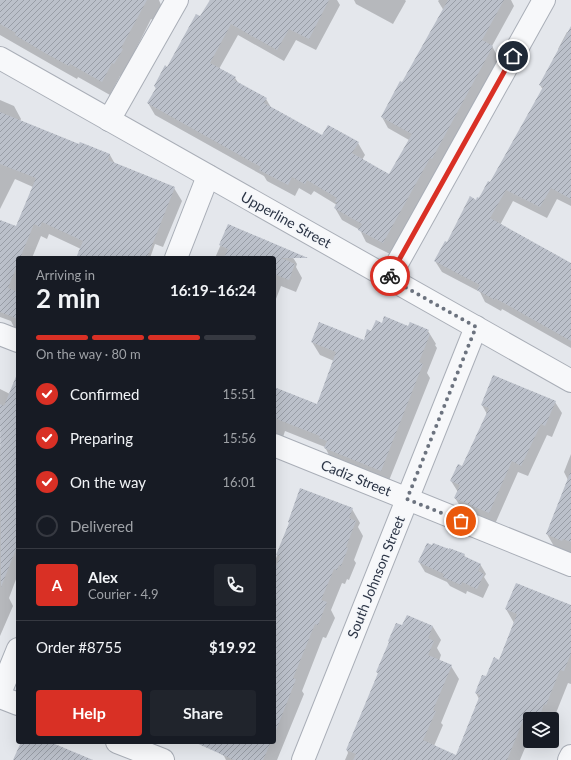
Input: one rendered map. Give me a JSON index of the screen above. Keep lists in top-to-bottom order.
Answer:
{
  "streets": {
    "street": ["Upperline Street", "Cadiz Street", "South Johnson Street"]
  },
  "crossings": [
    ["Upperline Street", "South Johnson Street"],
    ["Cadiz Street", "South Johnson Street"]
  ],
  "page": {
    "heading": ["2 min", "Arriving in", "16:19–16:24"],
    "panel": [
      "Alex",
      "Courier · 4.9",
      "Order #8755",
      "$19.92"
    ],
    "bar": "On the way · 80 m",
    "list": [
      ["Confirmed", "15:51"],
      ["Preparing", "15:56"],
      ["On the way", "16:01"],
      "Delivered"
    ],
    "round": "A",
    "buttons": ["Help", "Share"]
  }
}
